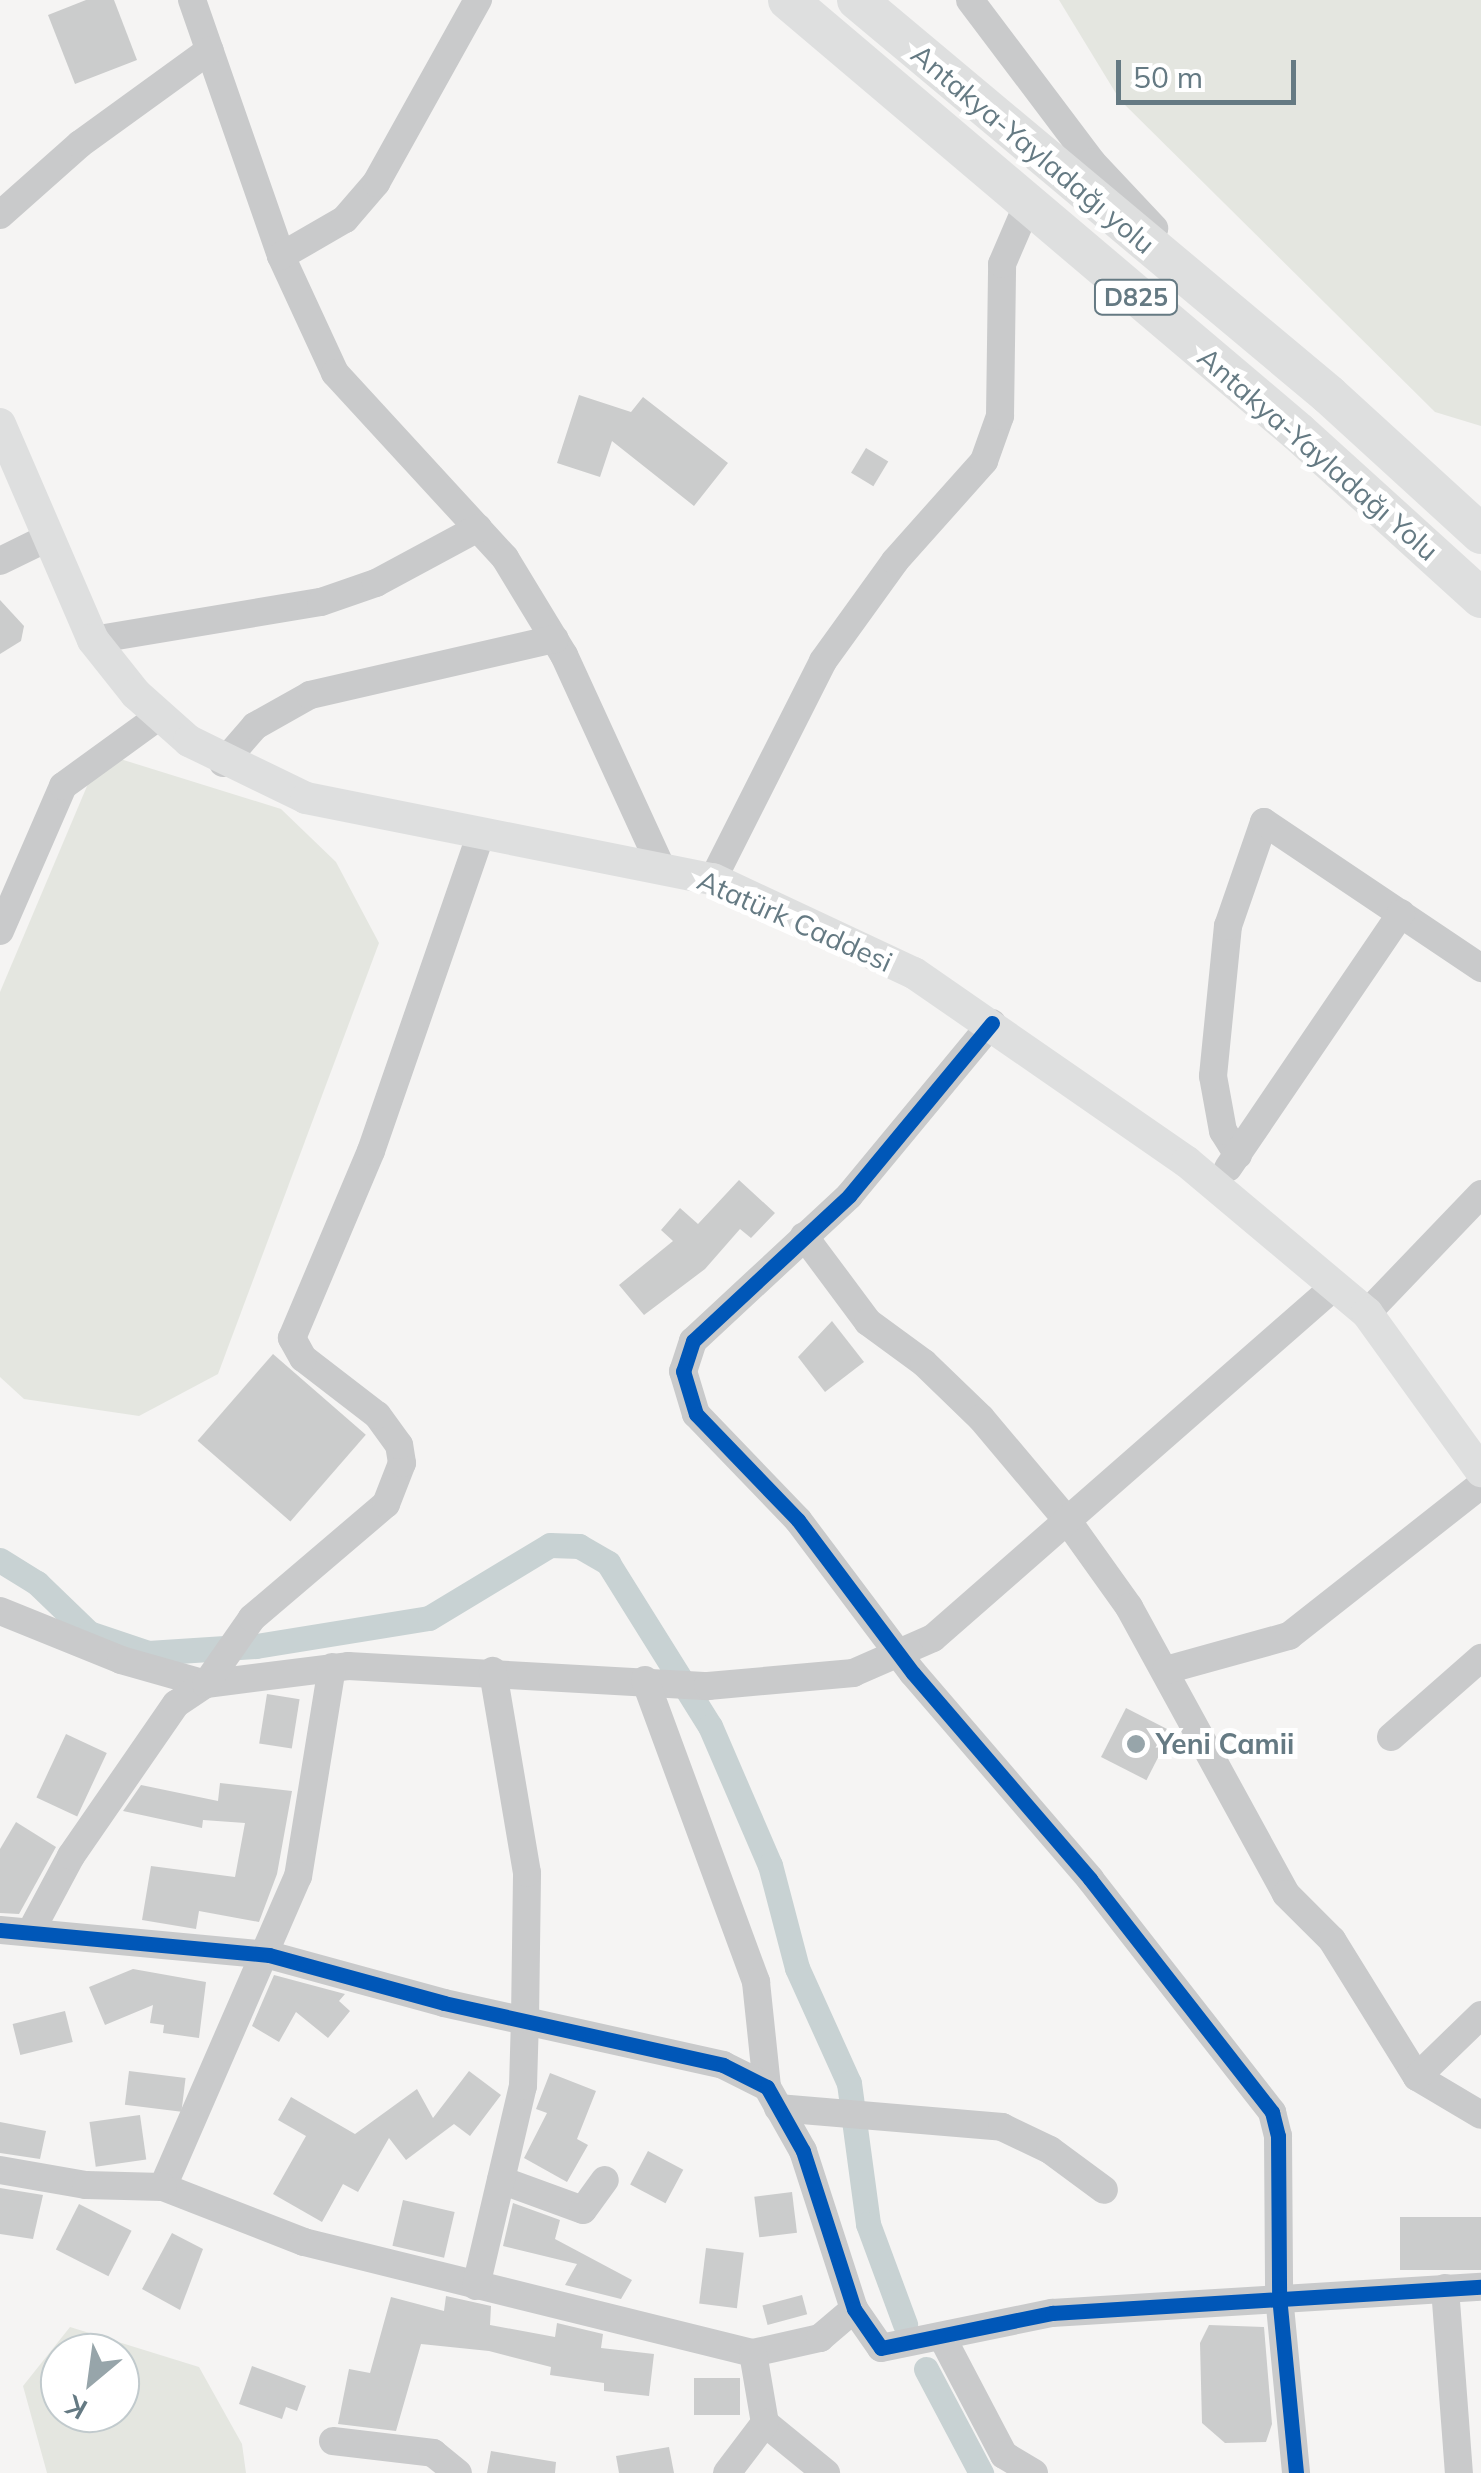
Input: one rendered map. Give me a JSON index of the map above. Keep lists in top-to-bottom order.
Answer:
{
  "streets": {
    "highway": ["Antakya-Yayladağı yolu", "D825", "Antakya-Yayladağı Yolu"],
    "main road": ["Atatürk Caddesi"]
  },
  "places": ["Yeni Camii"],
  "scale_bar": "50 m",
  "north": "bottom left"
}
